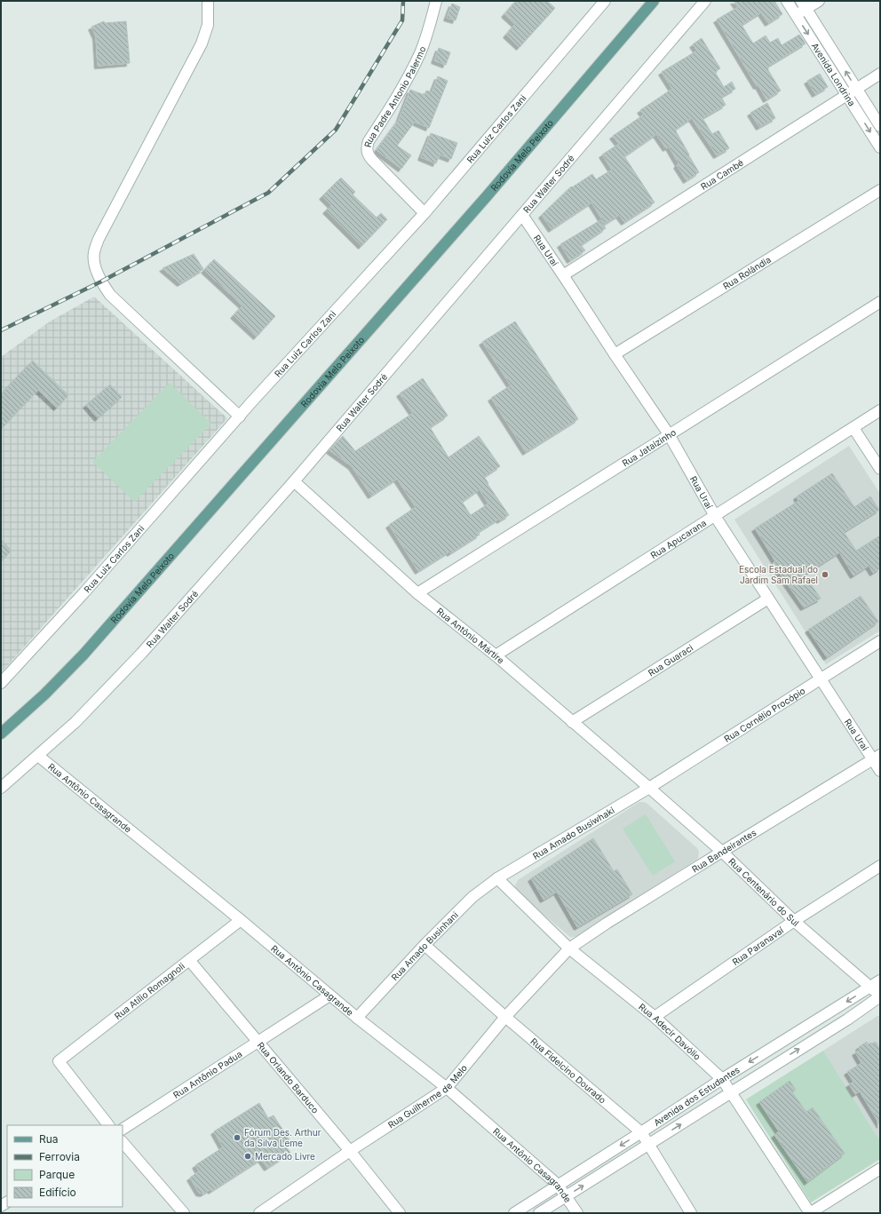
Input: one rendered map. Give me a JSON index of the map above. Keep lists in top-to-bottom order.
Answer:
{
  "streets": {
    "main road": ["Rodovia Melo Peixoto"],
    "street": [
      "Avenida Londrina",
      "Rua Padre Antonio Palermo",
      "Rua Luiz Carlos Zani",
      "Rua Cambé",
      "Rua Walter Sodré",
      "Rua Uraí",
      "Rua Rolândia",
      "Rua Jataizinho",
      "Rua Apucarana",
      "Rua Antônio Mártire",
      "Rua Guaraci",
      "Rua Cornélio Procópio",
      "Rua Antônio Casagrande",
      "Rua Amado Busiwhaki",
      "Rua Bandeirantes",
      "Rua Centenário do Sul",
      "Rua Amado Businhani",
      "Rua Paranavaí",
      "Rua Atílio Romagnoli",
      "Rua Adecir Davólio",
      "Rua Fidelcino Dourado",
      "Rua Antônio Padua",
      "Rua Orlando Barduco",
      "Rua Guilherme de Melo",
      "Avenida dos Estudantes"
    ]
  },
  "crossings": [
    ["Avenida Londrina", "Rua Cambé"],
    ["Rua Padre Antonio Palermo", "Rua Luiz Carlos Zani"],
    ["Rua Cambé", "Rua Uraí"],
    ["Rua Walter Sodré", "Rua Uraí"],
    ["Rua Walter Sodré", "Rua Antônio Mártire"],
    ["Rua Walter Sodré", "Rua Antônio Casagrande"],
    ["Rua Uraí", "Rua Rolândia"],
    ["Rua Uraí", "Rua Jataizinho"],
    ["Rua Uraí", "Rua Apucarana"],
    ["Rua Uraí", "Rua Guaraci"],
    ["Rua Uraí", "Rua Cornélio Procópio"],
    ["Rua Uraí", "Rua Bandeirantes"],
    ["Rua Jataizinho", "Rua Antônio Mártire"],
    ["Rua Apucarana", "Rua Antônio Mártire"],
    ["Rua Antônio Mártire", "Rua Guaraci"],
    ["Rua Antônio Mártire", "Rua Cornélio Procópio"],
    ["Rua Antônio Mártire", "Rua Amado Busiwhaki"],
    ["Rua Antônio Mártire", "Rua Centenário do Sul"],
    ["Rua Cornélio Procópio", "Rua Amado Busiwhaki"],
    ["Rua Cornélio Procópio", "Rua Centenário do Sul"],
    ["Rua Antônio Casagrande", "Rua Amado Businhani"],
    ["Rua Antônio Casagrande", "Rua Atílio Romagnoli"],
    ["Rua Antônio Casagrande", "Rua Antônio Padua"],
    ["Rua Antônio Casagrande", "Rua Guilherme de Melo"],
    ["Rua Antônio Casagrande", "Avenida dos Estudantes"],
    ["Rua Amado Busiwhaki", "Rua Centenário do Sul"],
    ["Rua Amado Busiwhaki", "Rua Amado Businhani"],
    ["Rua Amado Busiwhaki", "Rua Adecir Davólio"],
    ["Rua Bandeirantes", "Rua Centenário do Sul"],
    ["Rua Bandeirantes", "Rua Adecir Davólio"],
    ["Rua Bandeirantes", "Rua Guilherme de Melo"],
    ["Rua Centenário do Sul", "Rua Paranavaí"],
    ["Rua Centenário do Sul", "Avenida dos Estudantes"],
    ["Rua Amado Businhani", "Rua Adecir Davólio"],
    ["Rua Amado Businhani", "Rua Fidelcino Dourado"],
    ["Rua Paranavaí", "Rua Adecir Davólio"],
    ["Rua Atílio Romagnoli", "Rua Orlando Barduco"],
    ["Rua Adecir Davólio", "Rua Guilherme de Melo"],
    ["Rua Adecir Davólio", "Avenida dos Estudantes"],
    ["Rua Fidelcino Dourado", "Rua Guilherme de Melo"],
    ["Rua Fidelcino Dourado", "Avenida dos Estudantes"],
    ["Rua Antônio Padua", "Rua Orlando Barduco"],
    ["Rua Orlando Barduco", "Rua Guilherme de Melo"]
  ],
  "places": ["Escola Estadual do Jardim Sam Rafael", "Fórum Des. Arthur da Silva Leme", "Mercado Livre"],
  "legend": [
    "Rua",
    "Ferrovia",
    "Parque",
    "Edifício"
  ]
}
